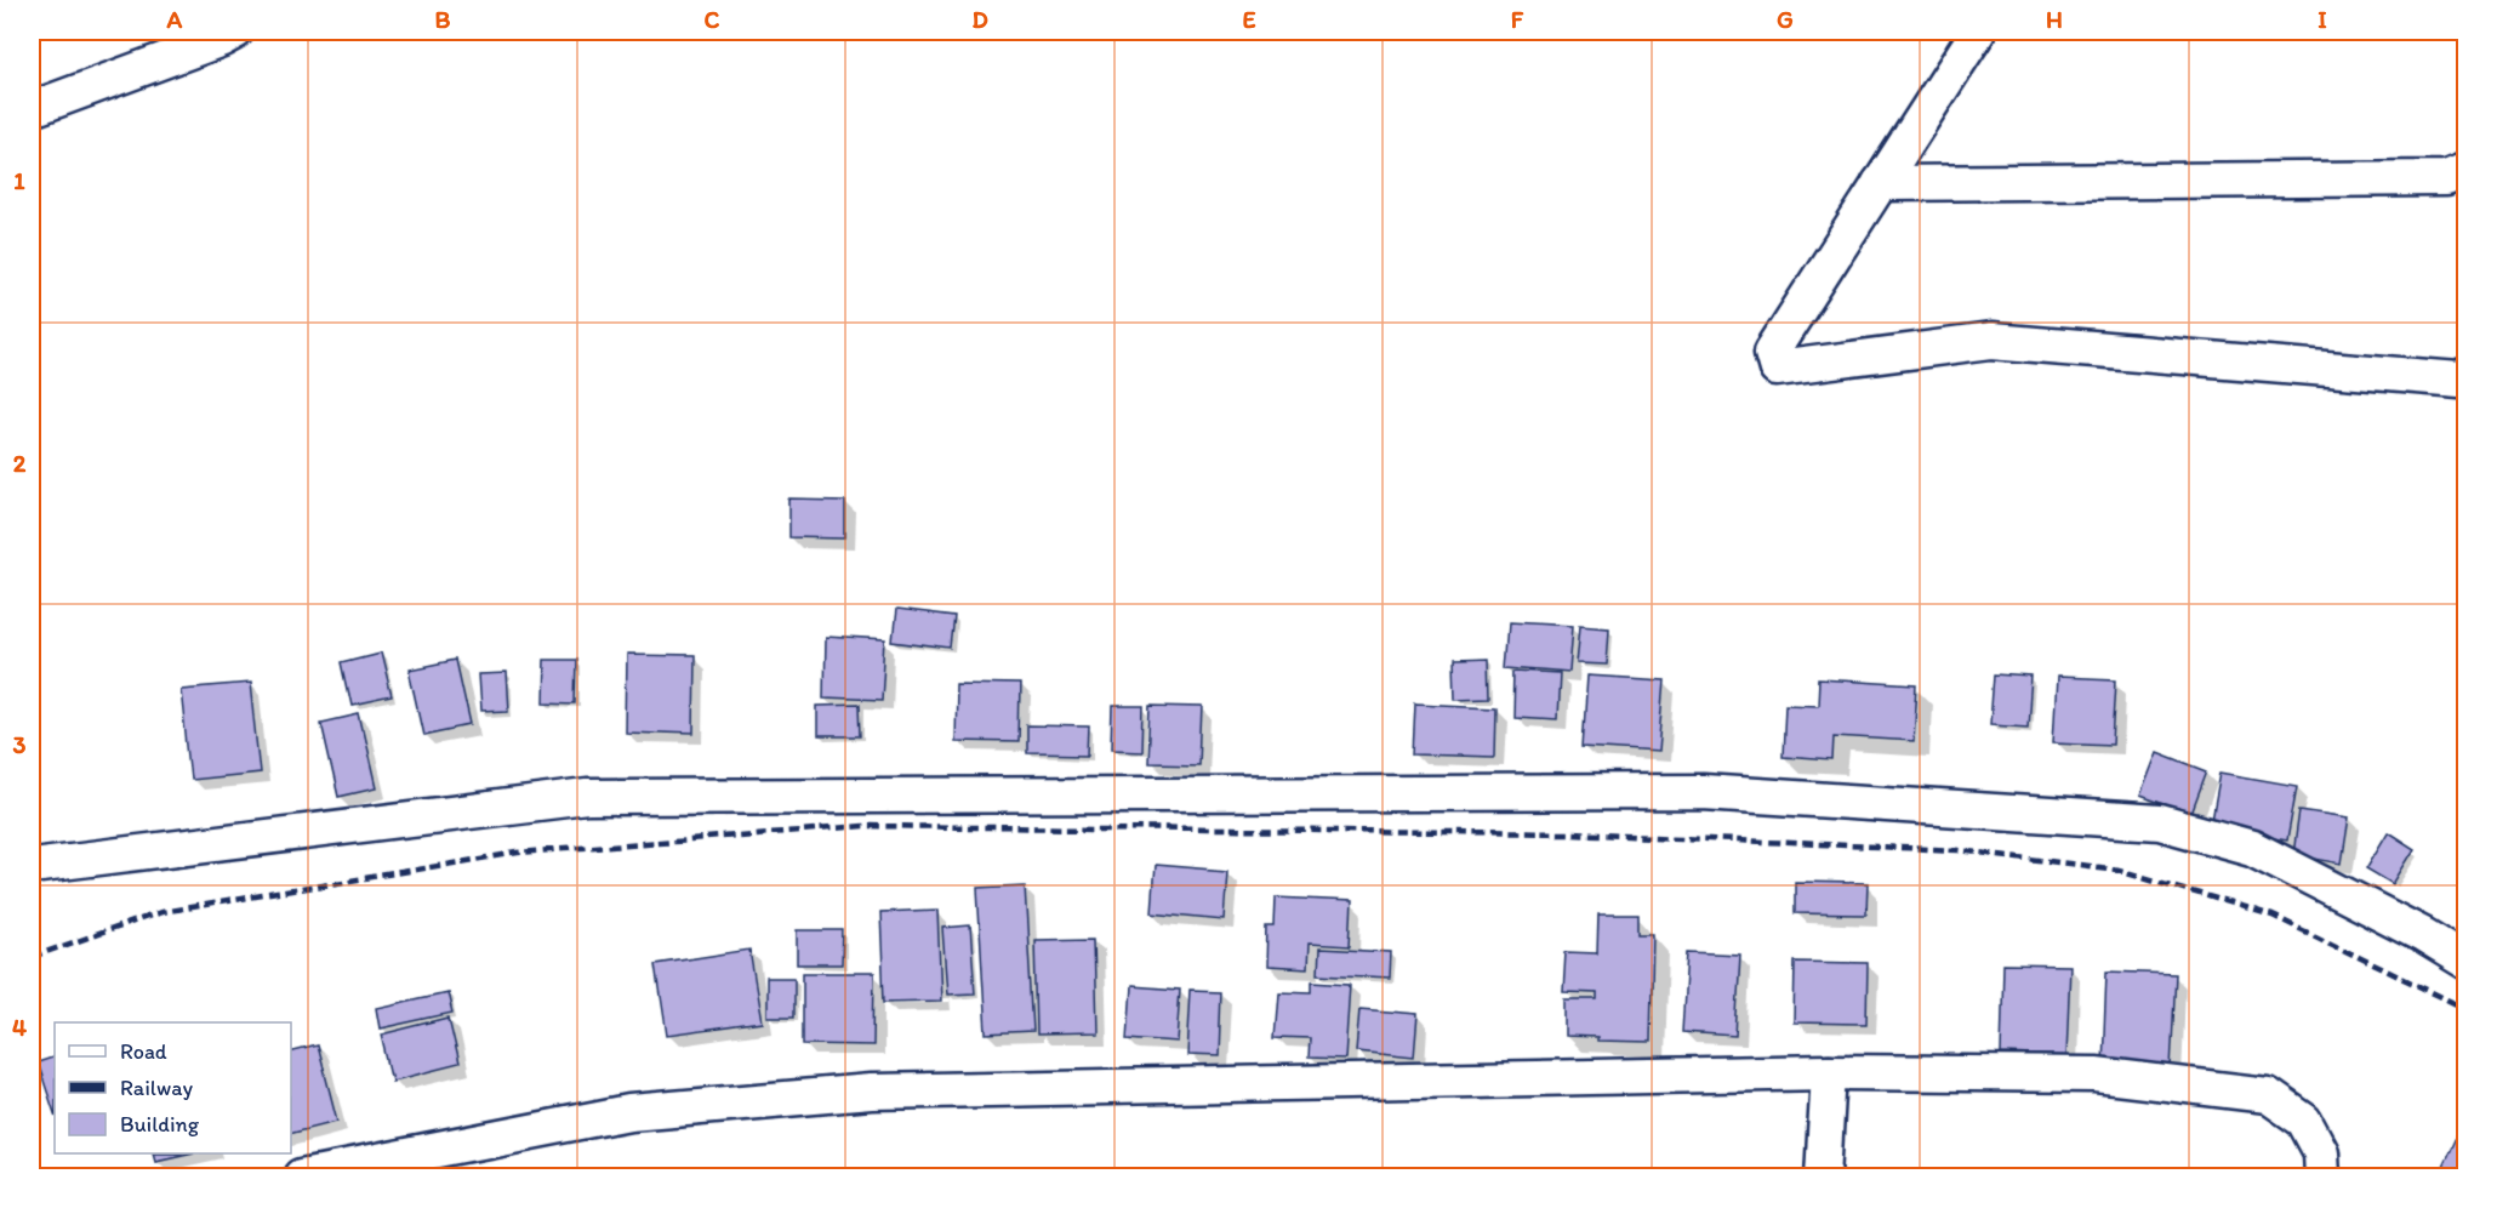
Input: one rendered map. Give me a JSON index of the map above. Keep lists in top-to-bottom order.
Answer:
{
  "legend": ["Road", "Railway", "Building"],
  "grid": {
    "columns": [
      "A",
      "B",
      "C",
      "D",
      "E",
      "F",
      "G",
      "H",
      "I"
    ],
    "rows": [
      "1",
      "2",
      "3",
      "4"
    ]
  }
}
